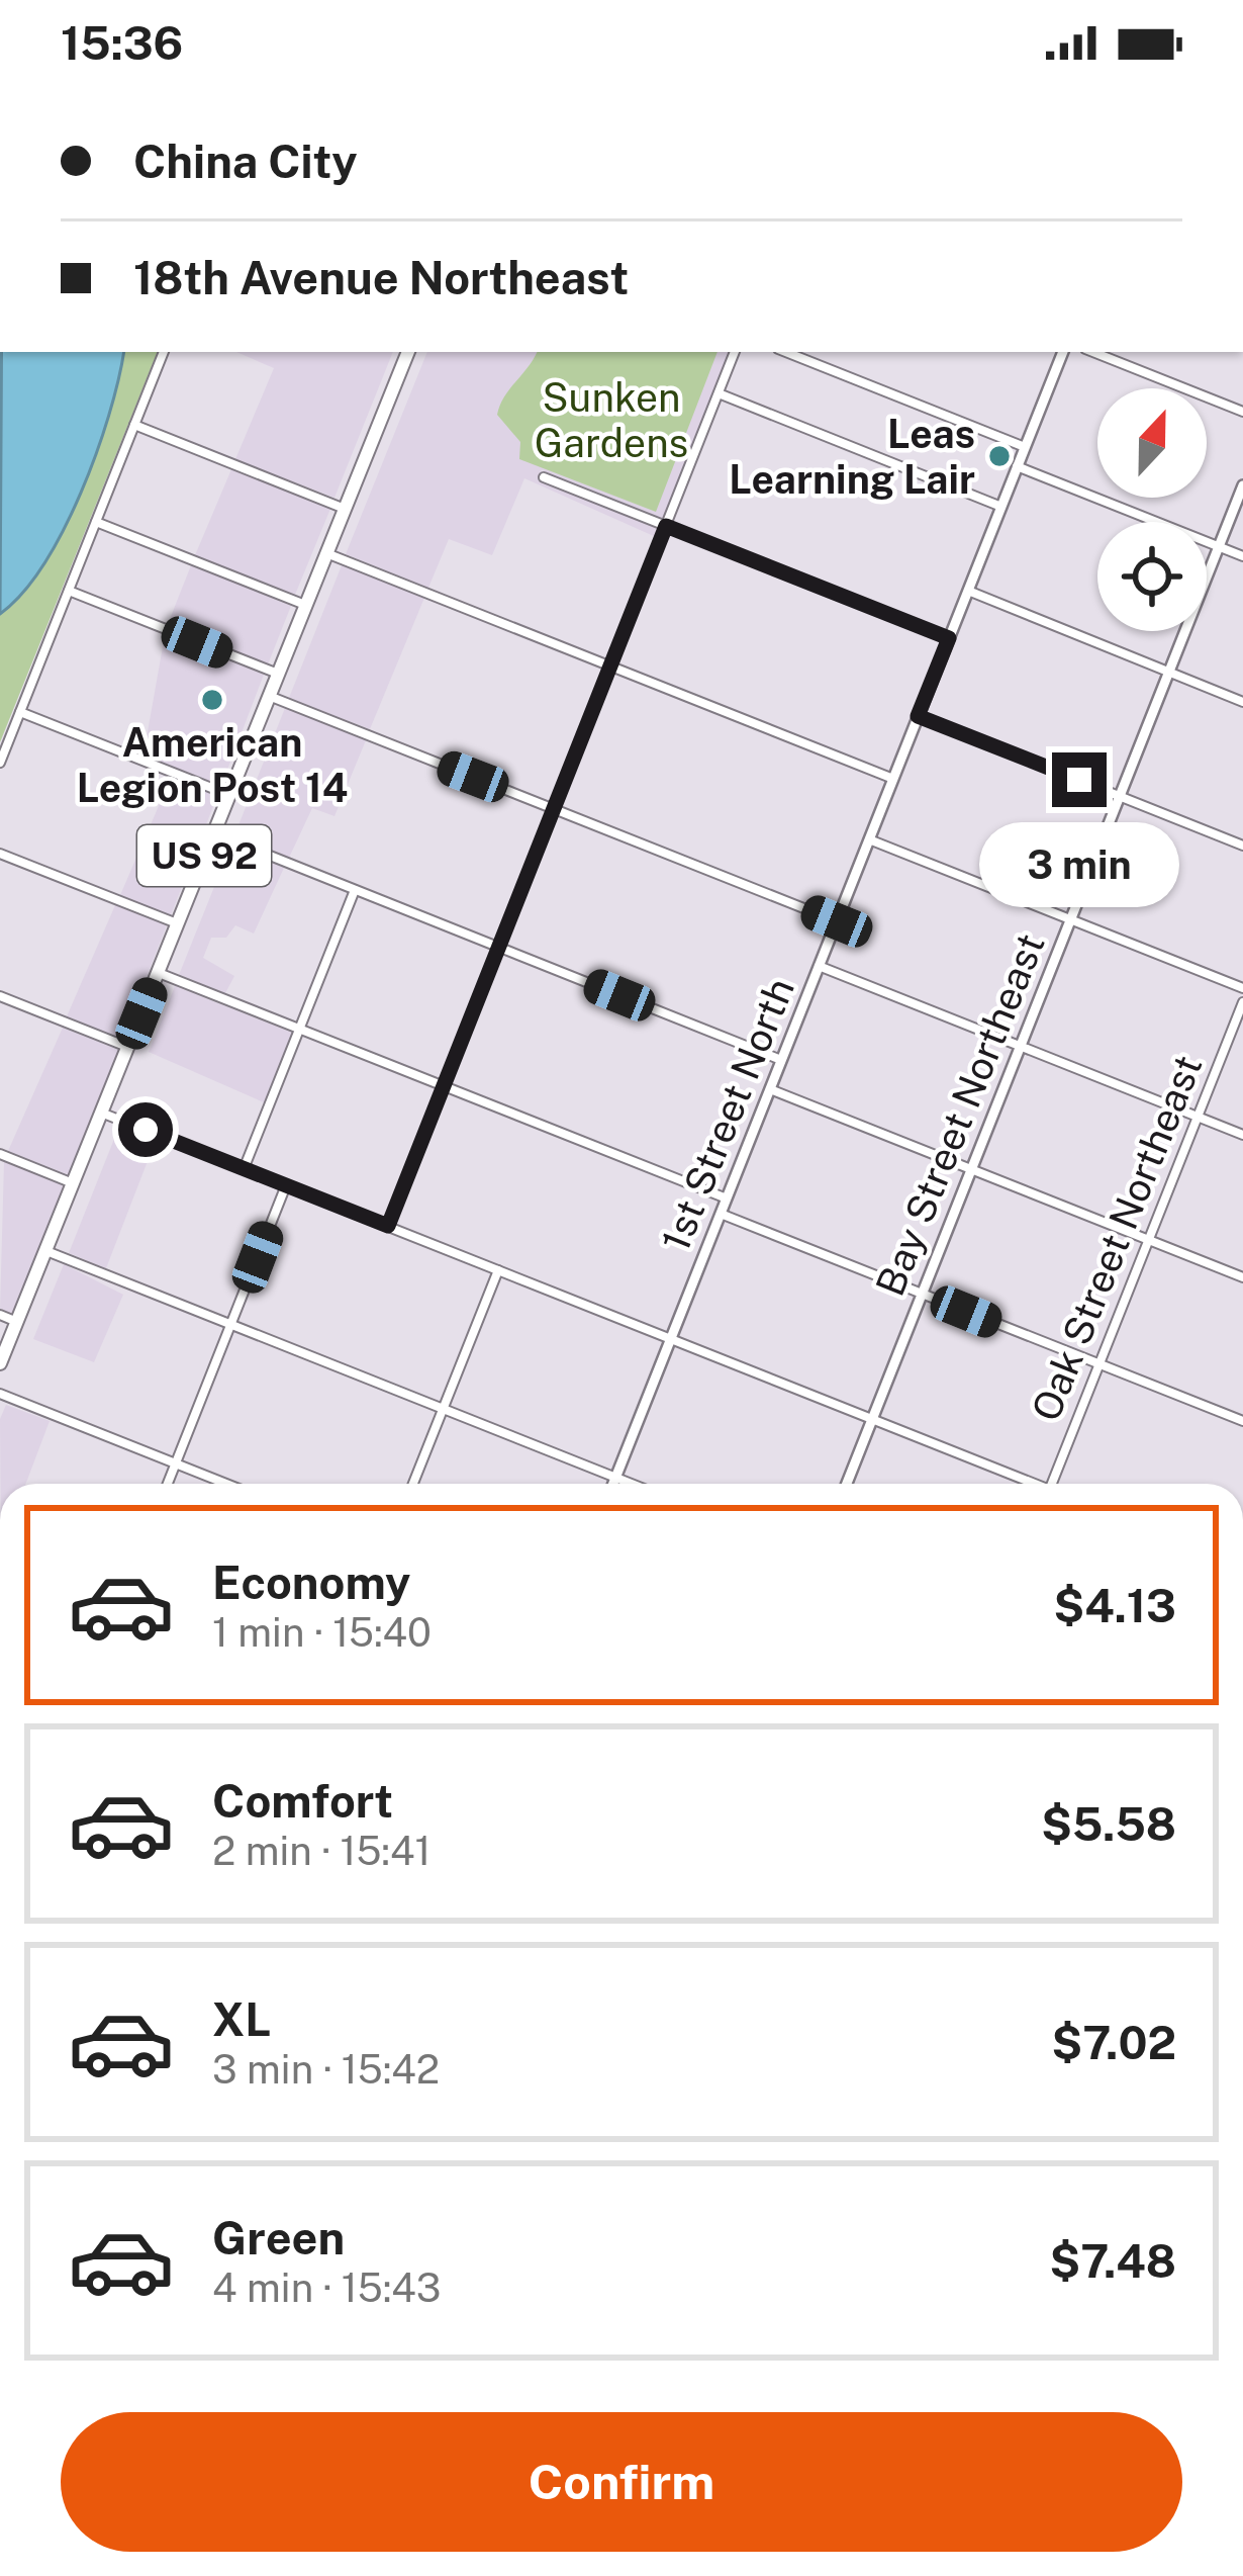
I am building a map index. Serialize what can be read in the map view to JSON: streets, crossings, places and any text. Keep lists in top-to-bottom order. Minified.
{"streets":{"main road":["US 92"],"street":["1st Street North","Bay Street Northeast","Oak Street Northeast"]},"parks":["Sunken Gardens"],"places":["Leas Learning Lair","American Legion Post 14"],"north":"top","page":{"status":"15:36","banner":["China City","18th Avenue Northeast"],"bubble":"3 min","list":[{"name":"Economy","note":"1 min · 15:40","value":"$4.13"},{"name":"Comfort","note":"2 min · 15:41","value":"$5.58"},{"name":"XL","note":"3 min · 15:42","value":"$7.02"},{"name":"Green","note":"4 min · 15:43","value":"$7.48"}],"buttons":"Confirm"}}
